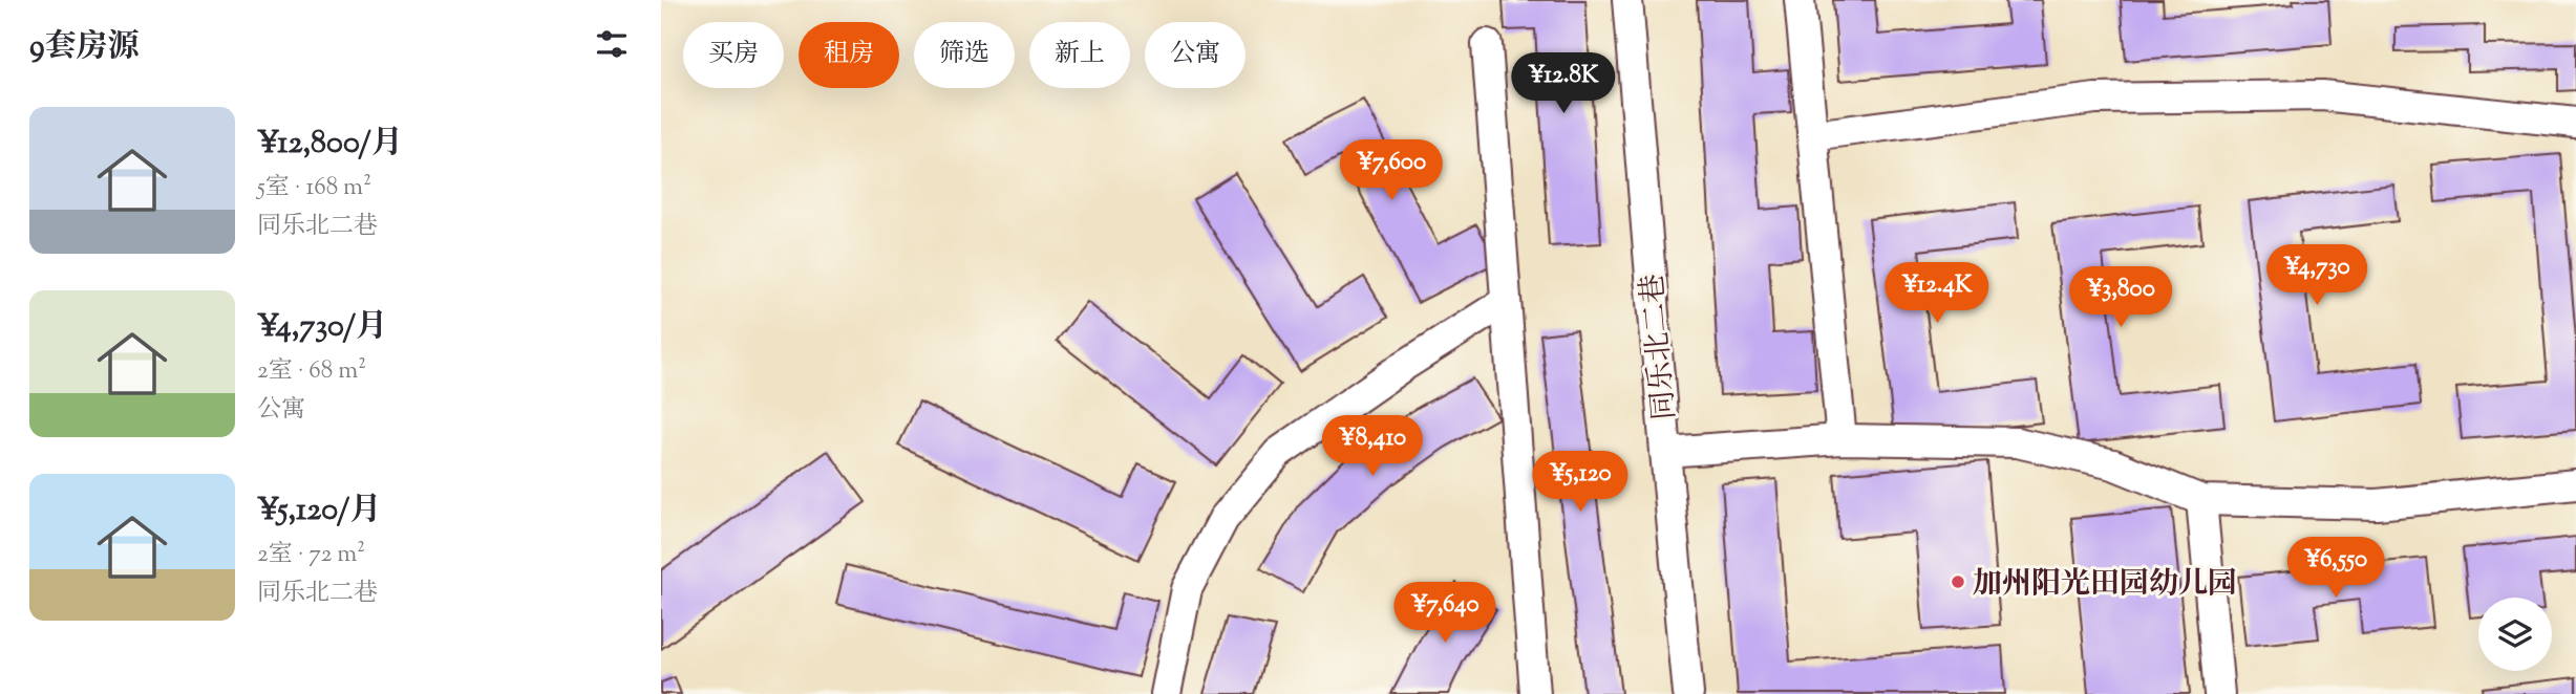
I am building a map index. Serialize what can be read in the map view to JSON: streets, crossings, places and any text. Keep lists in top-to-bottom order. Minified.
{"streets":{"street":["同乐北二巷"]},"places":["加州阳光田园幼儿园"],"page":{"heading":"9套房源","chip":["买房","租房","筛选","新上","公寓"],"price":["¥12.8K","¥7,600","¥4,730","¥12.4K","¥3,800","¥8,410","¥5,120","¥6,550","¥7,640"],"list":[{"name":"¥12,800/月","note":"5室 · 168 m² · 同乐北二巷"},{"name":"¥4,730/月","note":"2室 · 68 m² · 公寓"},{"name":"¥5,120/月","note":"2室 · 72 m² · 同乐北二巷"}]}}
